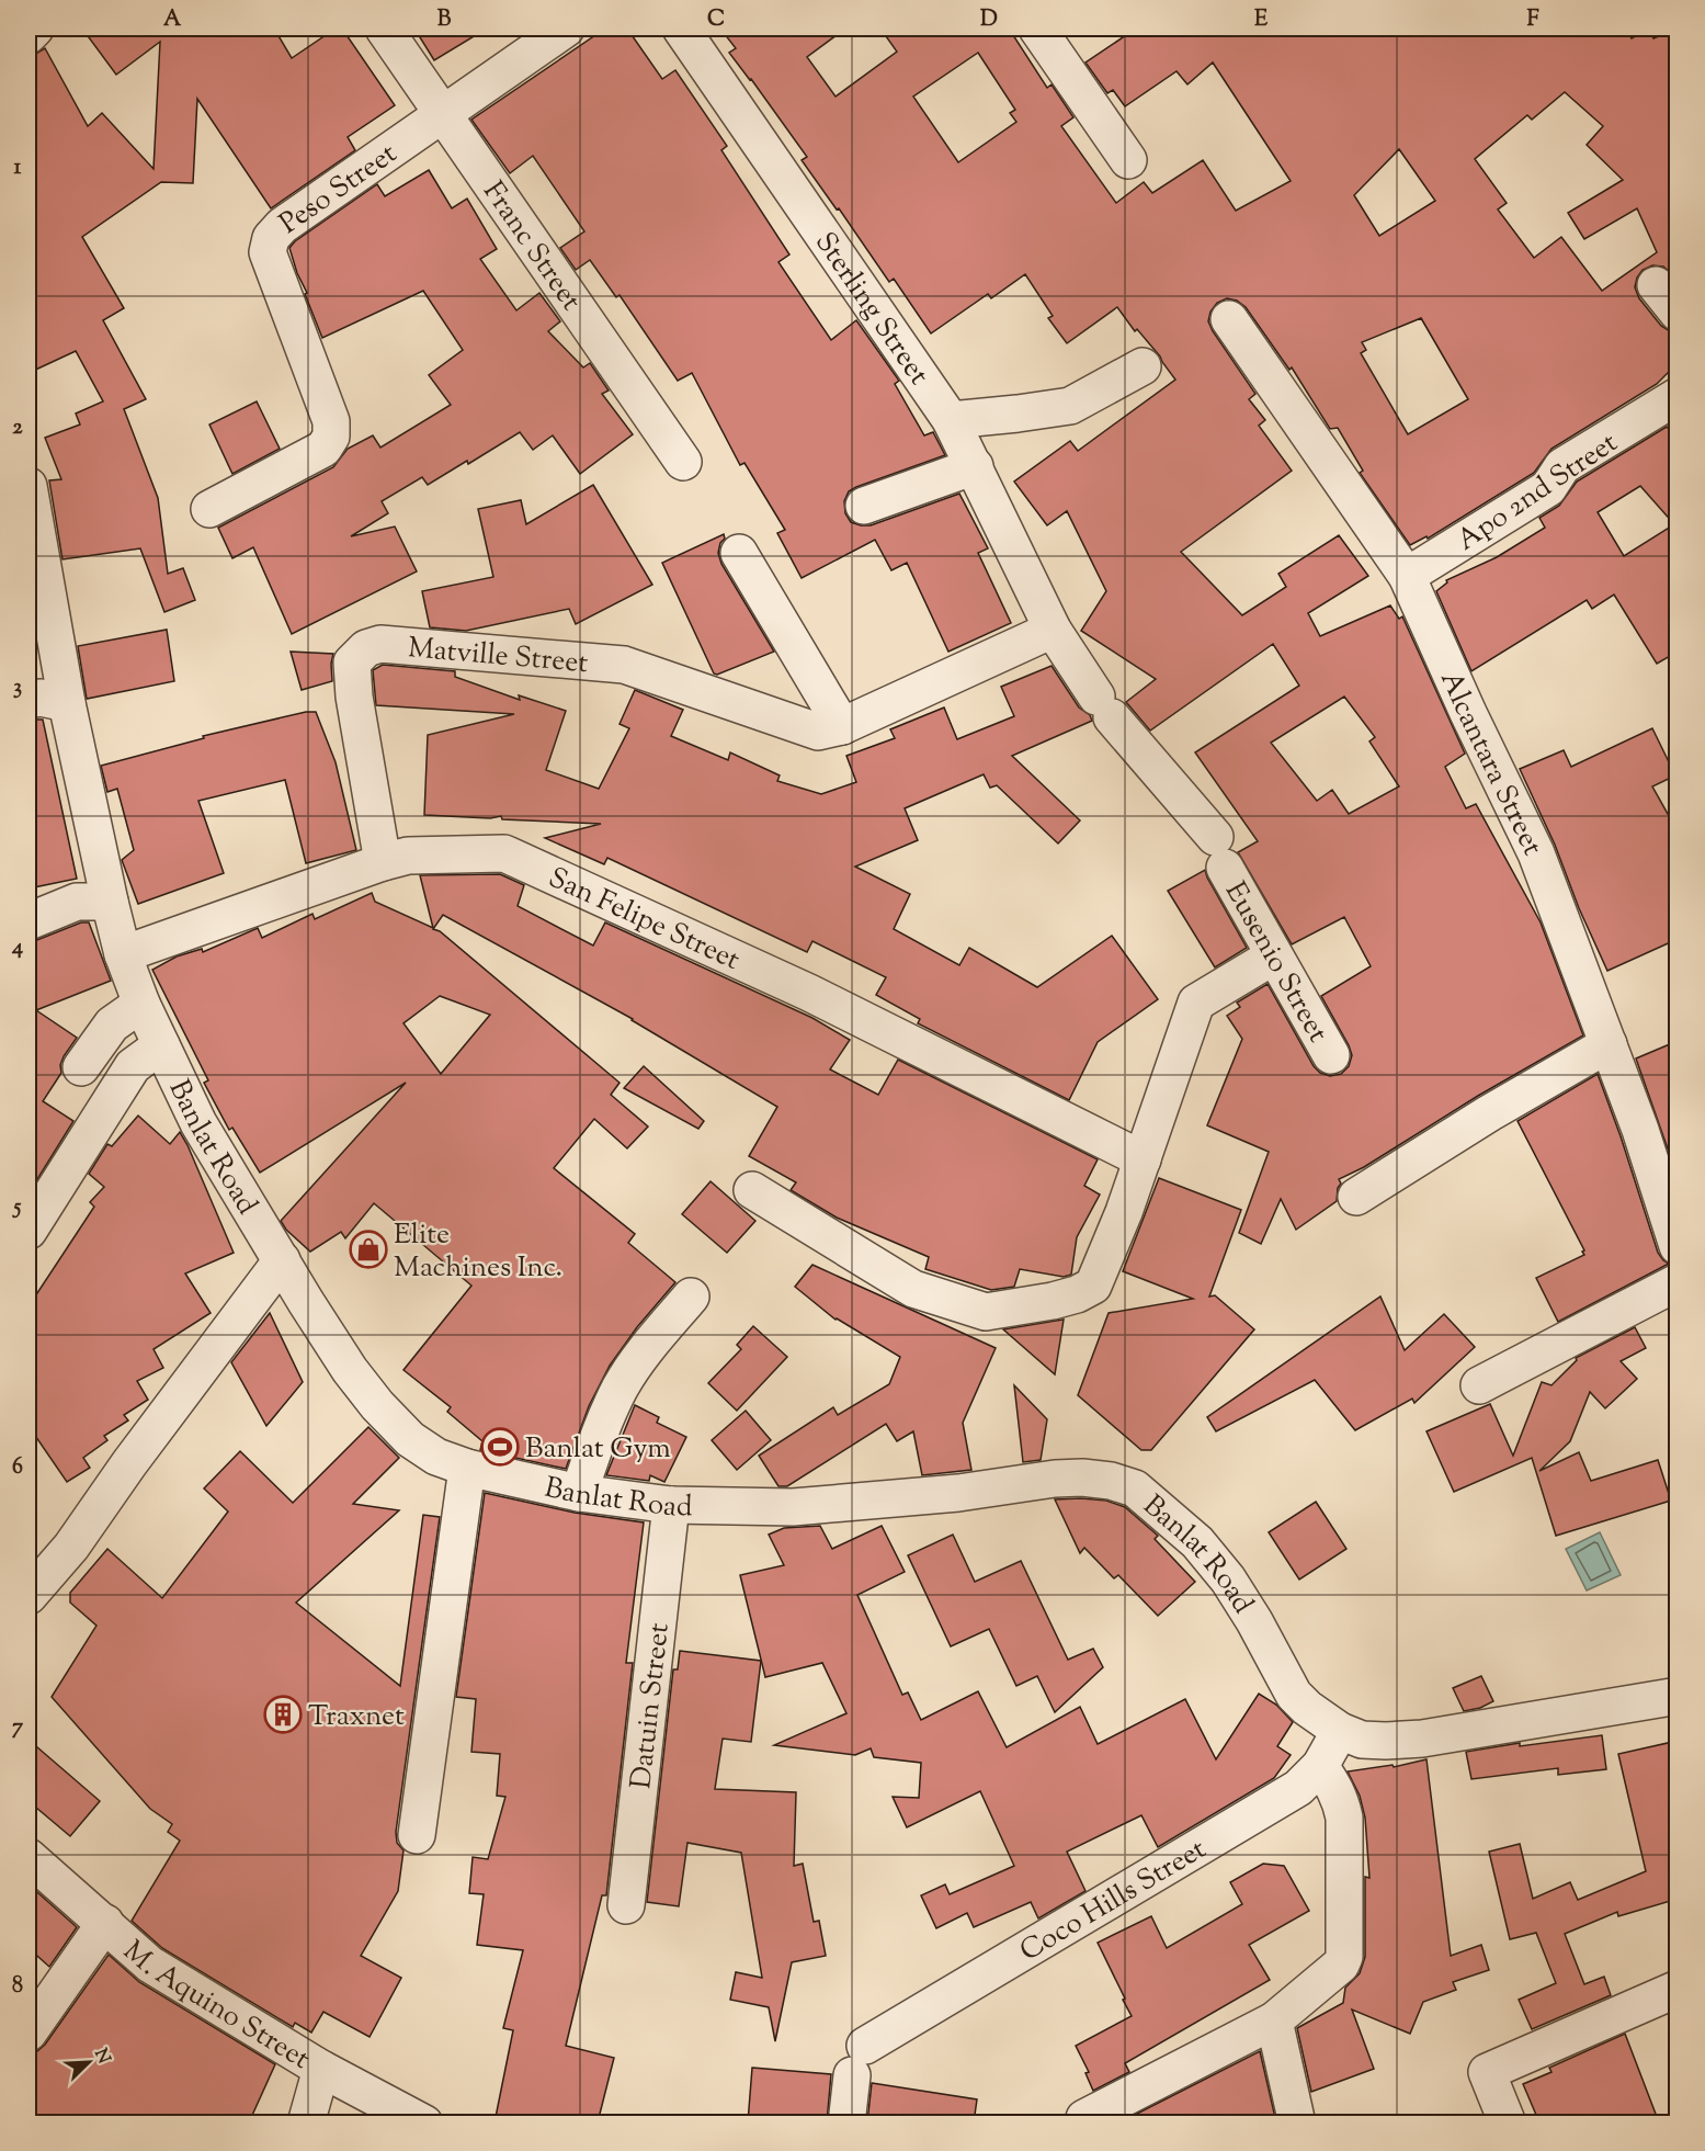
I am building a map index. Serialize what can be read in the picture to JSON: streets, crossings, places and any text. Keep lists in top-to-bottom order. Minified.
{"streets":{"street":["Peso Street","Franc Street","Sterling Street","Apo 2nd Street","Matville Street","Alcantara Street","San Felipe Street","Eusenio Street","Banlat Road","Datuin Street","Coco Hills Street","M. Aquino Street"]},"crossings":[["Peso Street","Franc Street"],["Apo 2nd Street","Alcantara Street"],["Matville Street","San Felipe Street"],["Matville Street","Eusenio Street"],["San Felipe Street","Banlat Road"],["Banlat Road","Datuin Street"],["Banlat Road","Coco Hills Street"]],"places":{"shop":["Elite Machines Inc."],"sports":["Banlat Gym"],"building":["Traxnet"]},"north":"top right","grid":{"columns":["A","B","C","D","E","F"],"rows":["1","2","3","4","5","6","7","8"]}}
